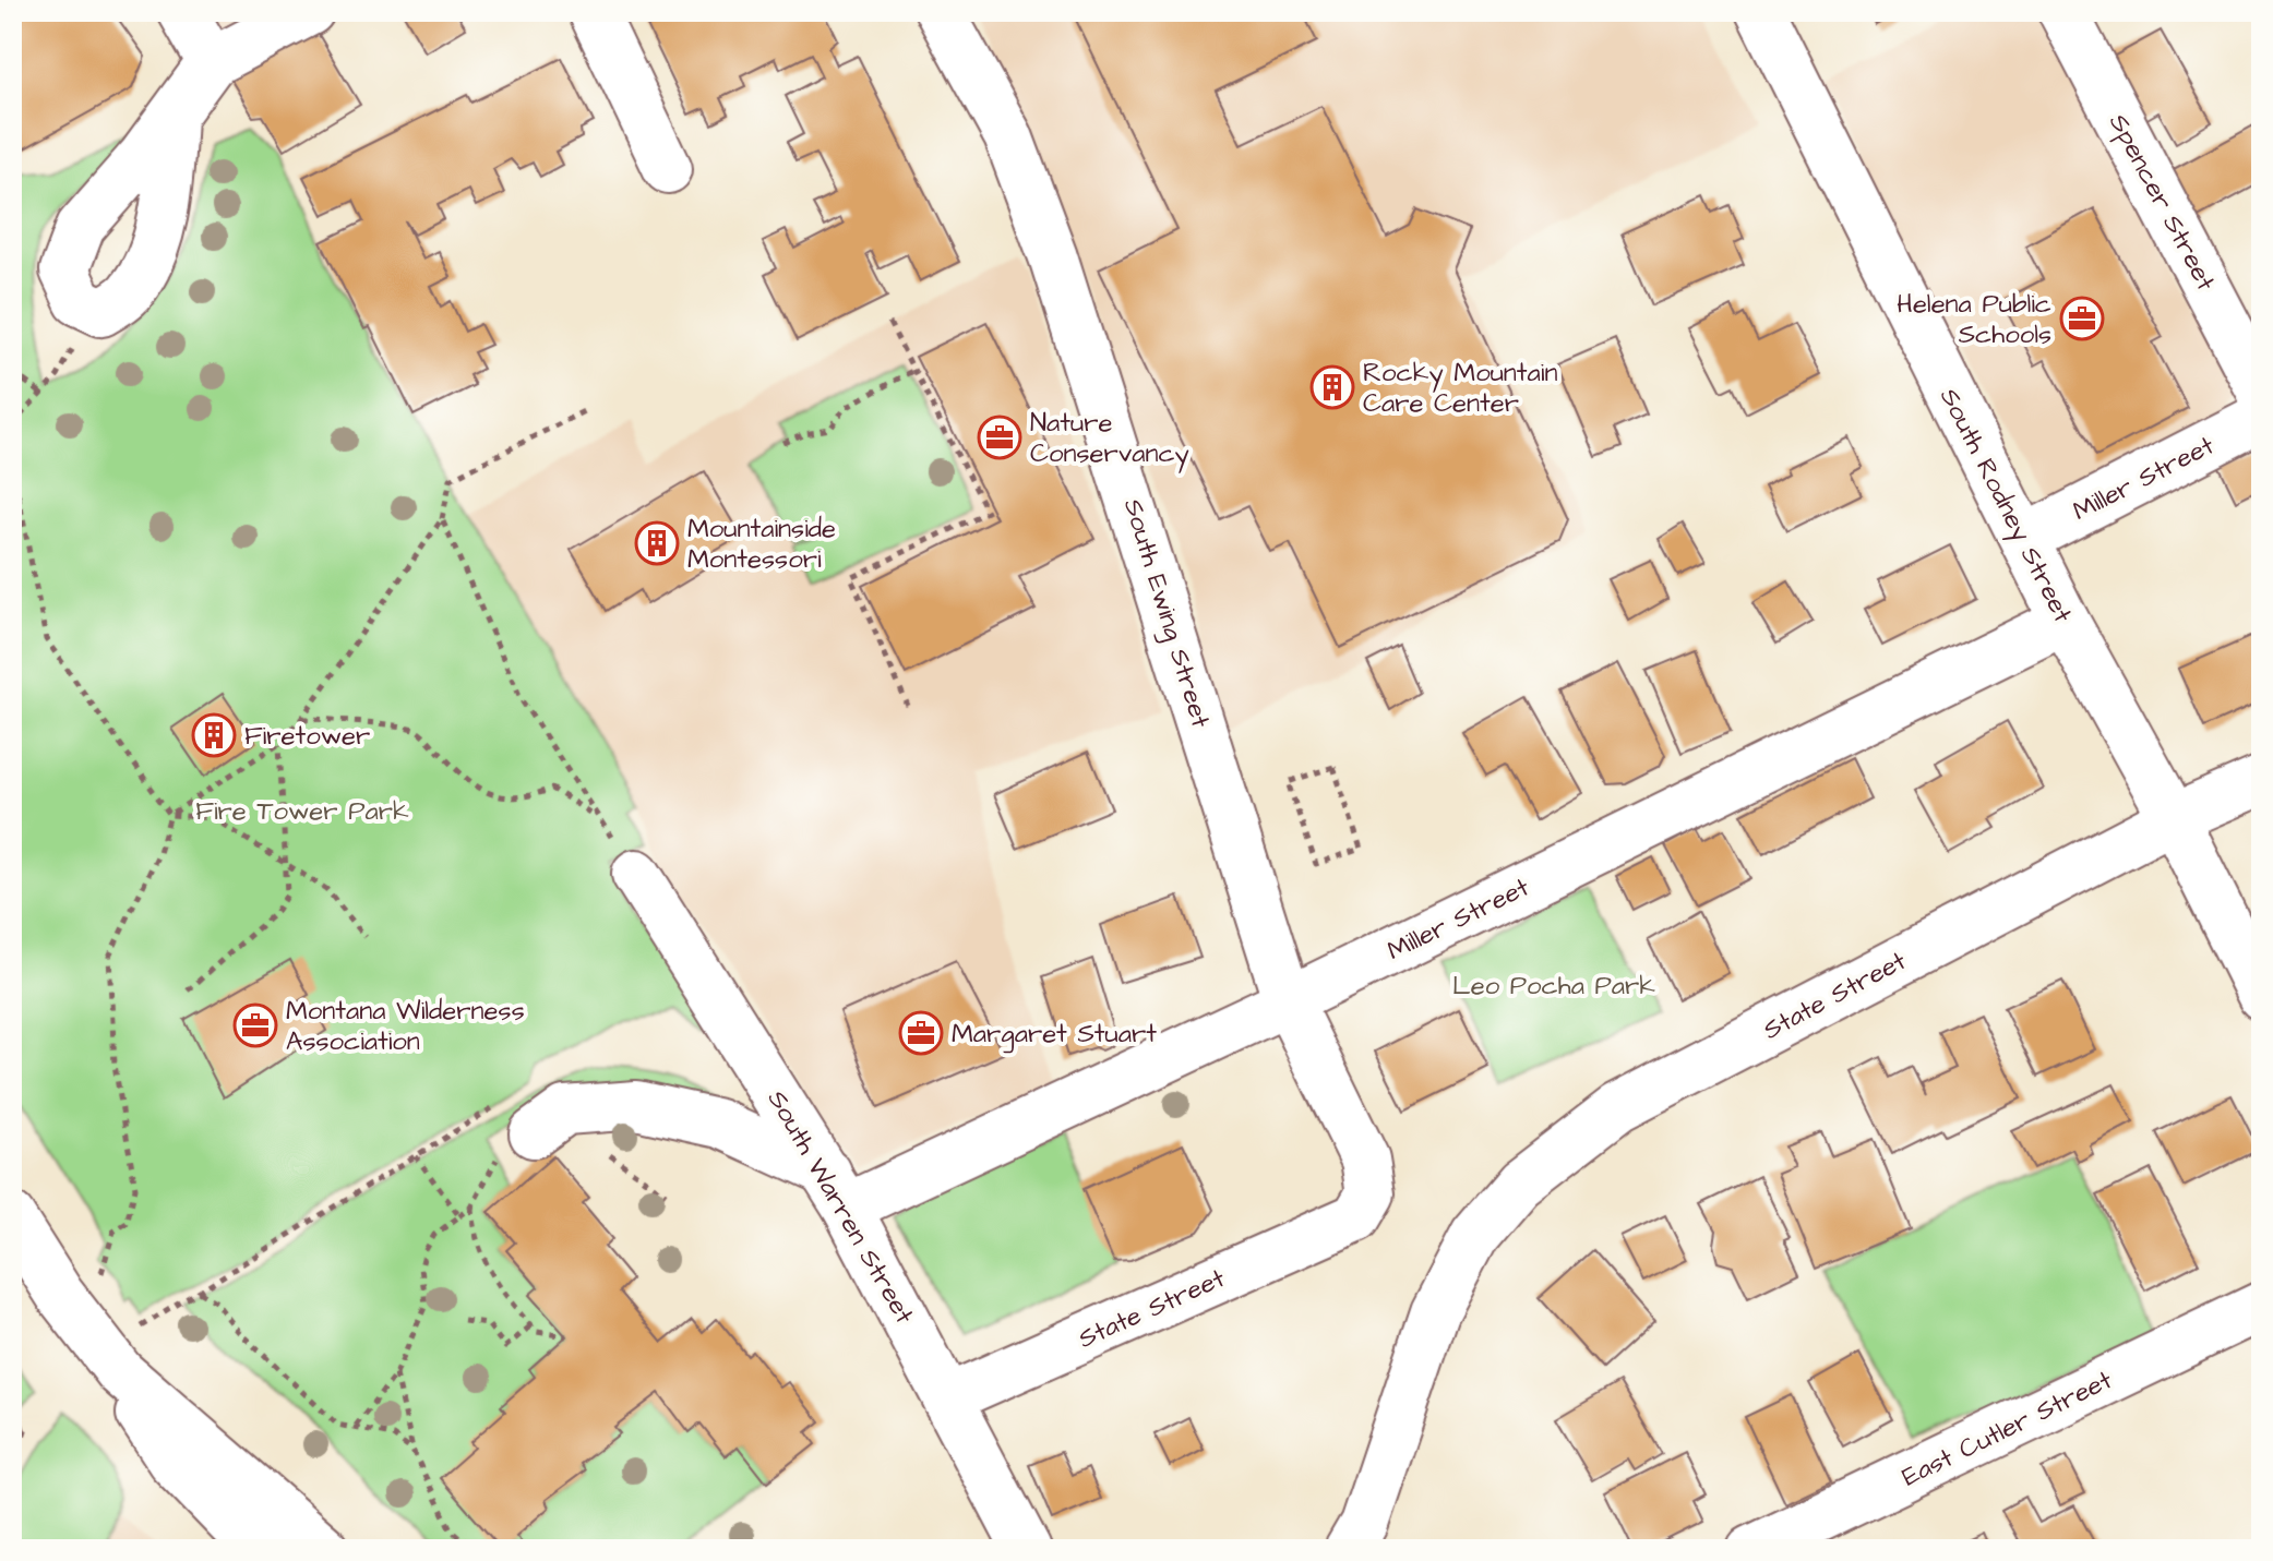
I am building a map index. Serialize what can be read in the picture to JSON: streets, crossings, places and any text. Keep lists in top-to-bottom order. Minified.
{"streets":{"street":["Spencer Street","Miller Street","South Rodney Street","South Ewing Street","State Street","South Warren Street","East Cutler Street"]},"crossings":[["Miller Street","South Rodney Street"],["Miller Street","South Ewing Street"],["Miller Street","South Warren Street"],["South Rodney Street","State Street"],["South Ewing Street","State Street"],["State Street","South Warren Street"]],"parks":["Fire Tower Park","Leo Pocha Park"],"places":{"office":["Helena Public Schools","Nature Conservancy","Montana Wilderness Association","Margaret Stuart"],"building":["Rocky Mountain Care Center","Mountainside Montessori","Firetower"]}}
